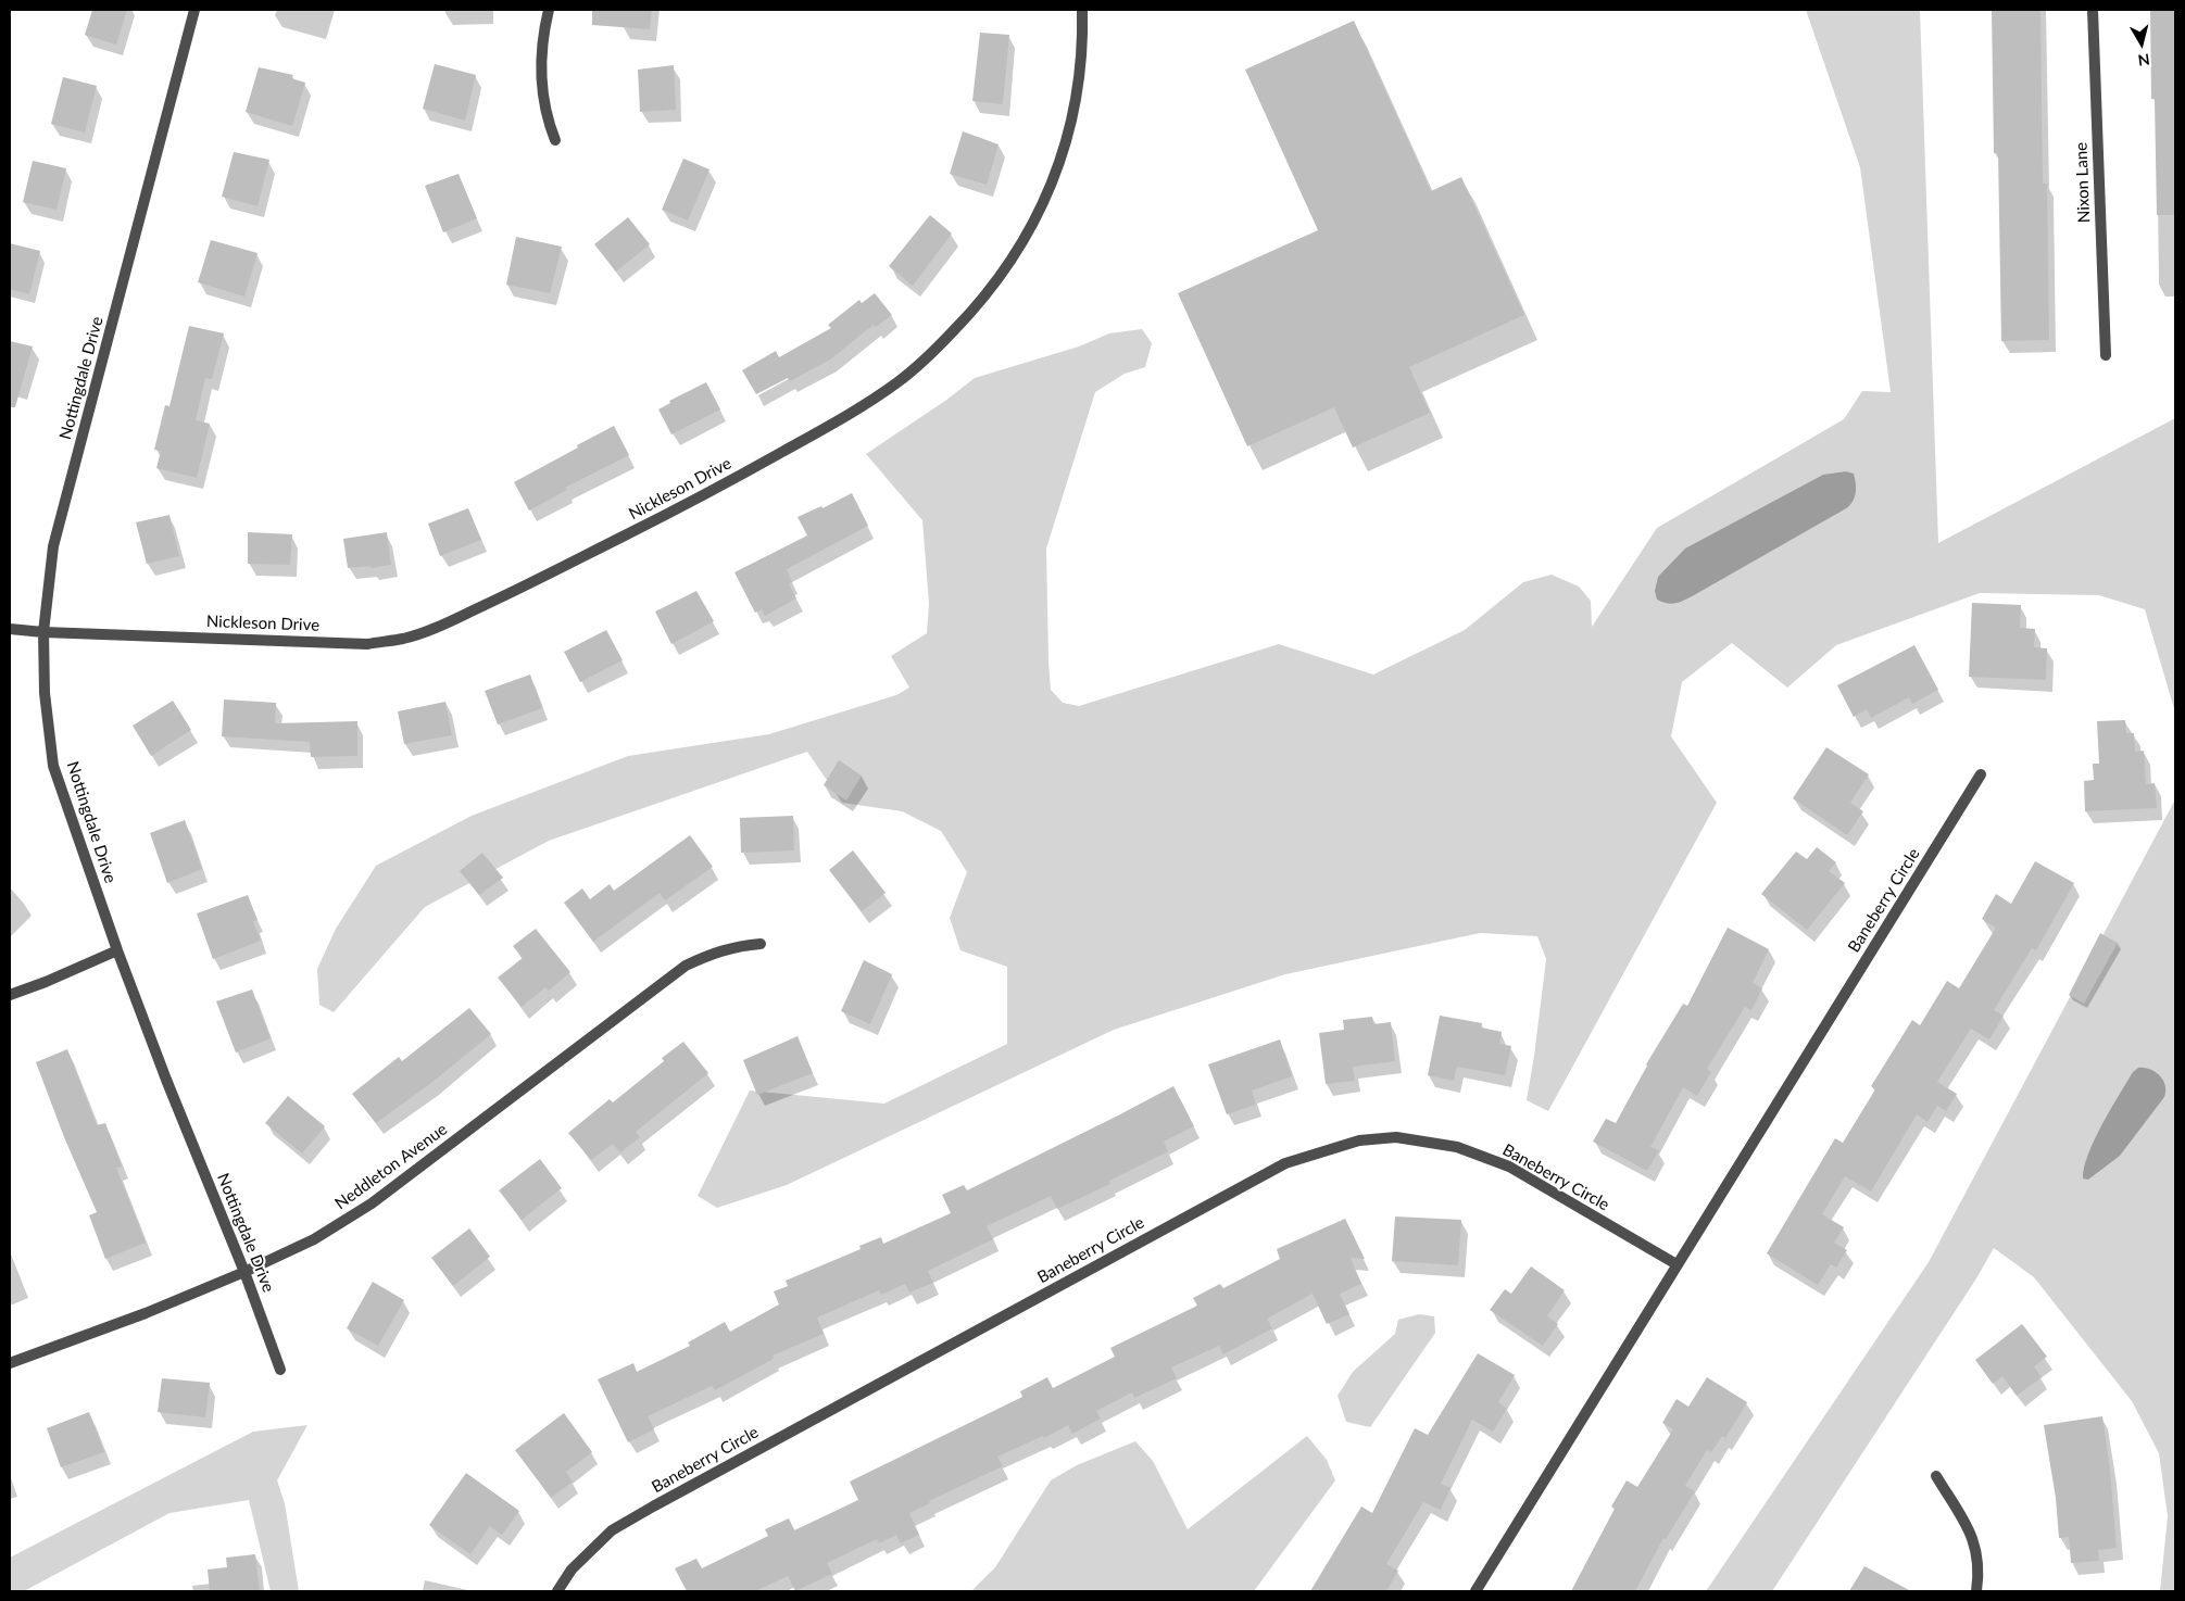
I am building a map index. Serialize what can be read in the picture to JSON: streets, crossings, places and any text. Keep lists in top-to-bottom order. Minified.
{"streets":{"street":["Nixon Lane","Nottingdale Drive","Nickleson Drive","Baneberry Circle","Neddleton Avenue"]},"crossings":[["Nottingdale Drive","Nickleson Drive"],["Nottingdale Drive","Neddleton Avenue"]],"north":"bottom"}
